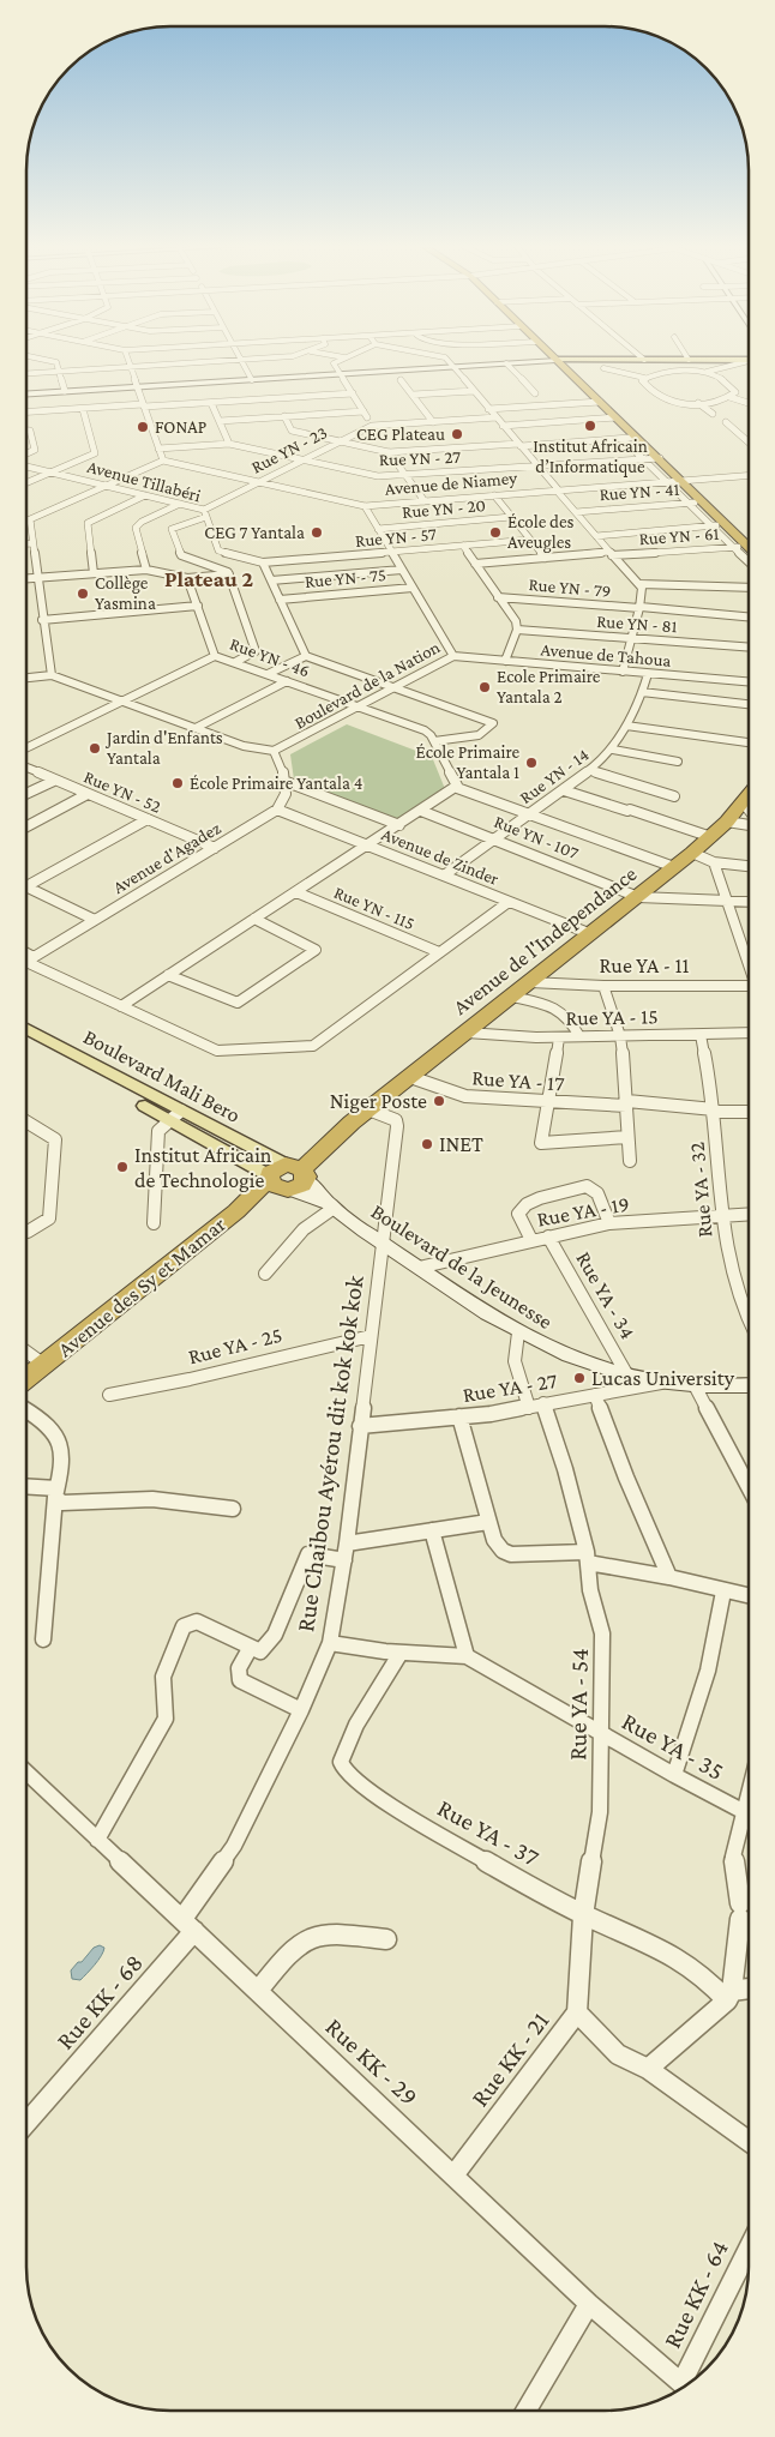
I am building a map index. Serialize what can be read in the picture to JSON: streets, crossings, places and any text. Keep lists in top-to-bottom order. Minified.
{"streets":{"highway":["Avenue de l'Independance","Avenue des Sy et Mamar"],"main road":["Boulevard Mali Bero"],"street":["Rue YN - 23","Rue YN - 27","Avenue Tillabéri","Avenue de Niamey","Rue YN - 41","Rue YN - 20","Rue YN - 61","Rue YN - 57","Rue YN - 75","Rue YN - 79","Rue YN - 81","Avenue de Tahoua","Rue YN - 46","Boulevard de la Nation","Rue YN - 14","Rue YN - 52","Rue YN - 107","Avenue de Zinder","Avenue d'Agadez","Rue YN - 115","Rue YA - 11","Rue YA - 15","Rue YA - 17","Rue YA - 32","Rue YA - 19","Boulevard de la Jeunesse","Rue YA - 34","Rue YA - 25","Rue YA - 27","Rue Chaibou Ayérou dit kok kok kok","Rue YA - 54","Rue YA - 35","Rue YA - 37","Rue KK - 68","Rue KK - 21","Rue KK - 29","Rue KK - 64"]},"crossings":[["Rue YN - 23","Rue YN - 27"],["Rue YN - 23","Avenue Tillabéri"],["Avenue Tillabéri","Rue YN - 57"],["Avenue de Niamey","Rue YN - 20"],["Avenue de Niamey","Boulevard de la Nation"],["Rue YN - 20","Rue YN - 61"],["Rue YN - 20","Rue YN - 57"],["Rue YN - 20","Boulevard de la Nation"],["Rue YN - 57","Boulevard de la Nation"],["Rue YN - 75","Boulevard de la Nation"],["Avenue de Tahoua","Boulevard de la Nation"],["Avenue de Tahoua","Rue YN - 14"],["Rue YN - 46","Boulevard de la Nation"],["Rue YN - 14","Rue YN - 107"],["Rue YN - 14","Avenue de Zinder"],["Rue YN - 52","Avenue d'Agadez"],["Rue YN - 107","Avenue de l'Independance"],["Avenue de Zinder","Avenue d'Agadez"],["Avenue de Zinder","Avenue de l'Independance"],["Avenue de l'Independance","Rue YA - 11"],["Avenue de l'Independance","Rue YA - 15"],["Avenue de l'Independance","Boulevard Mali Bero"],["Avenue de l'Independance","Rue YA - 17"],["Avenue de l'Independance","Boulevard de la Jeunesse"],["Avenue de l'Independance","Avenue des Sy et Mamar"],["Avenue de l'Independance","Rue Chaibou Ayérou dit kok kok kok"],["Rue YA - 15","Rue YA - 32"],["Boulevard Mali Bero","Boulevard de la Jeunesse"],["Boulevard Mali Bero","Avenue des Sy et Mamar"],["Rue YA - 17","Rue YA - 32"],["Rue YA - 32","Rue YA - 19"],["Rue YA - 19","Boulevard de la Jeunesse"],["Rue YA - 19","Rue YA - 34"],["Boulevard de la Jeunesse","Avenue des Sy et Mamar"],["Boulevard de la Jeunesse","Rue YA - 34"],["Boulevard de la Jeunesse","Rue YA - 27"],["Boulevard de la Jeunesse","Rue Chaibou Ayérou dit kok kok kok"],["Boulevard de la Jeunesse","Rue YA - 54"],["Rue YA - 25","Rue Chaibou Ayérou dit kok kok kok"],["Rue YA - 27","Rue Chaibou Ayérou dit kok kok kok"],["Rue YA - 27","Rue YA - 54"],["Rue Chaibou Ayérou dit kok kok kok","Rue YA - 35"],["Rue Chaibou Ayérou dit kok kok kok","Rue KK - 68"],["Rue Chaibou Ayérou dit kok kok kok","Rue KK - 29"],["Rue YA - 54","Rue YA - 35"],["Rue YA - 54","Rue YA - 37"],["Rue YA - 54","Rue KK - 21"],["Rue YA - 35","Rue YA - 37"],["Rue KK - 68","Rue KK - 29"],["Rue KK - 21","Rue KK - 29"]],"districts":["Plateau 2"],"places":["Institut Africain d’Informatique","FONAP","CEG Plateau","CEG 7 Yantala","École des Aveugles","Collège Yasmina","Ecole Primaire Yantala 2","Jardin d'Enfants Yantala","École Primaire Yantala 1","École Primaire Yantala 4","Niger Poste","INET","Institut Africain de Technologie","Lucas University"]}
